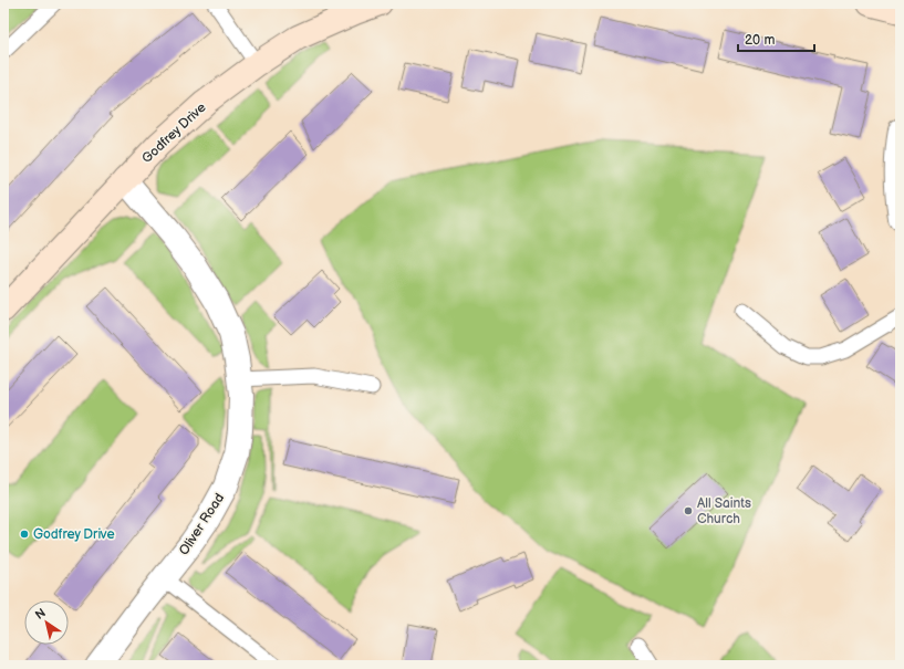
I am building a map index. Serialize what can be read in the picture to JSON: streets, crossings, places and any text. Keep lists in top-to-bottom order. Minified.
{"streets":{"street":["Godfrey Drive","Oliver Road"]},"crossings":[["Godfrey Drive","Oliver Road"]],"places":["All Saints Church","Godfrey Drive"],"scale_bar":"20 m","north":"top left"}
